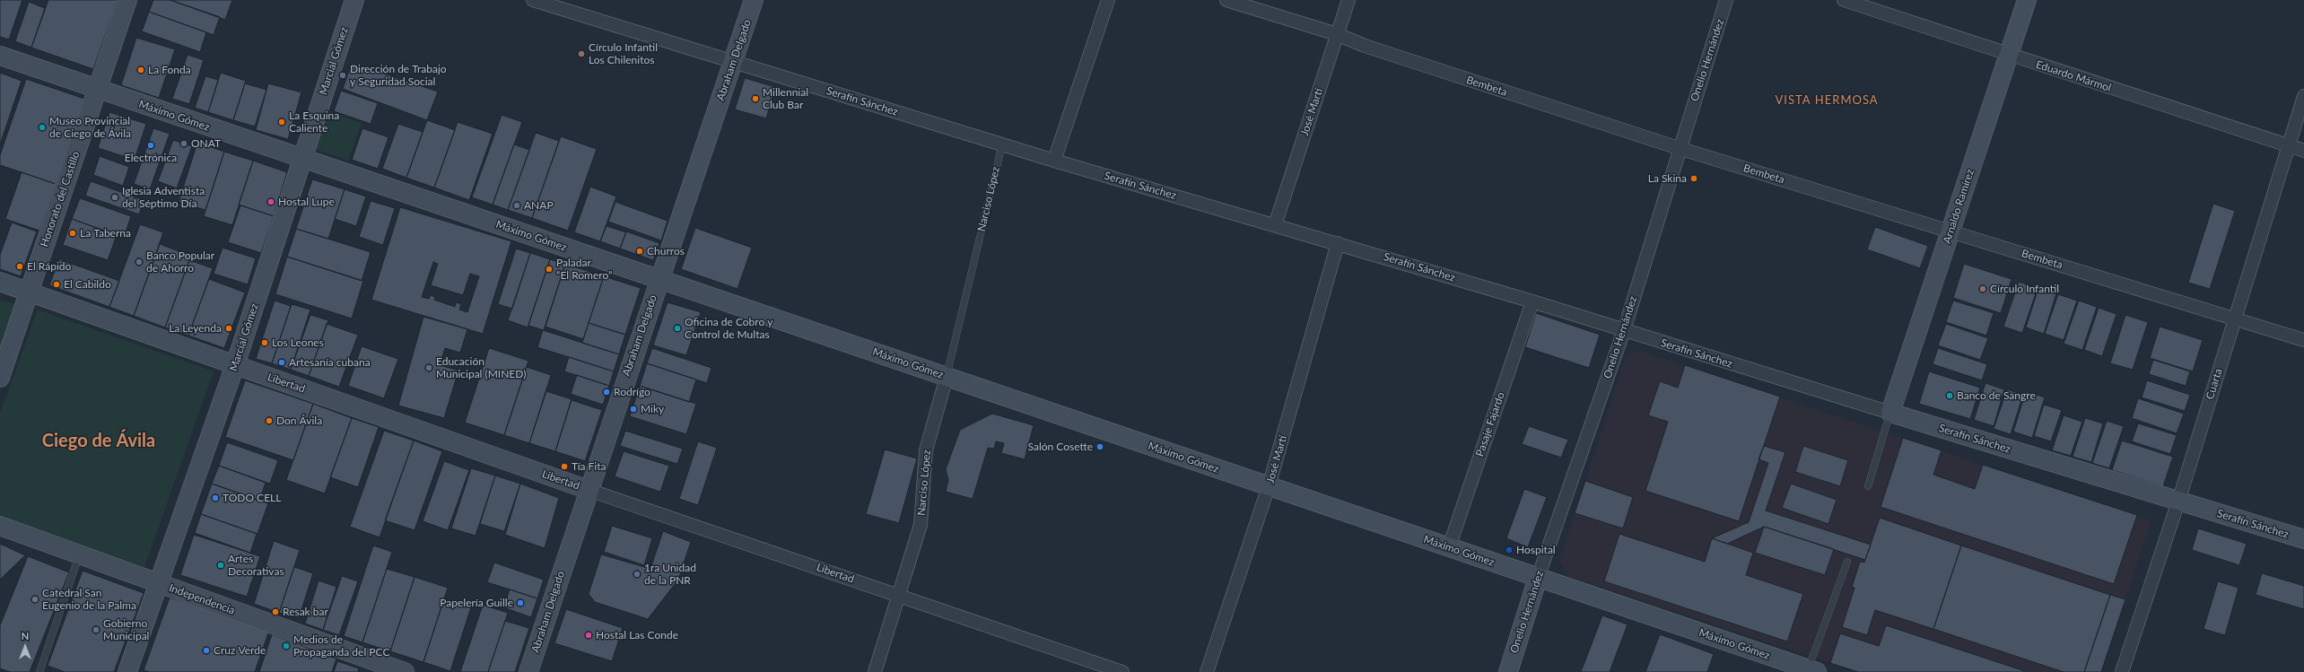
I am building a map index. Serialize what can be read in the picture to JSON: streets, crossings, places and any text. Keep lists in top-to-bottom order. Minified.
{"streets":{"main road":["Abraham Delgado","Onelio Hernández","Marcial Gómez","Serafín Sánchez","Máximo Gómez","Honorato del Castillo","Arnaldo Ramírez","Libertad","Independencia"],"street":["Eduardo Mármol","Bembeta","José Martí","Narciso López","Cuarta","Pasaje Fajardo"]},"crossings":[["Abraham Delgado","Serafín Sánchez"],["Abraham Delgado","Máximo Gómez"],["Abraham Delgado","Libertad"],["Onelio Hernández","Bembeta"],["Onelio Hernández","Serafín Sánchez"],["Onelio Hernández","Máximo Gómez"],["Marcial Gómez","Máximo Gómez"],["Marcial Gómez","Libertad"],["Marcial Gómez","Independencia"],["Eduardo Mármol","Arnaldo Ramírez"],["Eduardo Mármol","Cuarta"],["Bembeta","José Martí"],["Bembeta","Arnaldo Ramírez"],["Bembeta","Cuarta"],["Serafín Sánchez","José Martí"],["Serafín Sánchez","Narciso López"],["Serafín Sánchez","Arnaldo Ramírez"],["Serafín Sánchez","Cuarta"],["Serafín Sánchez","Pasaje Fajardo"],["José Martí","Máximo Gómez"],["Máximo Gómez","Honorato del Castillo"],["Máximo Gómez","Narciso López"],["Máximo Gómez","Pasaje Fajardo"],["Honorato del Castillo","Libertad"],["Narciso López","Libertad"]],"districts":["VISTA HERMOSA","Ciego de Ávila"],"places":["Círculo Infantil Los Chilenitos","La Fonda","Dirección de Trabajo y Seguridad Social","Millennial Club Bar","La Esquina Caliente","Museo Provincial de Ciego de Ávila","ONAT","Electrónica","La Skina","Iglesia Adventista del Séptimo Día","Hostal Lupe","ANAP","La Taberna","Churros","Banco Popular de Ahorro","El Rápido","Paladar “El Romero”","El Cabildo","Círculo Infantil","La Leyenda","Oficina de Cobro y Control de Multas","Los Leones","Artesanía cubana","Educación Municipal (MINED)","Rodrígo","Banco de Sangre","Miky","Don Ávila","Salón Cosette","Tía Fita","TODO CELL","Hospital","Artes Decorativas","1ra Unidad de la PNR","Catedral San Eugenio de la Palma","Papelería Guille","Resak bar","Gobierno Municipal","Hostal Las Conde","Medios de Propaganda del PCC","Cruz Verde"],"north":"top"}
